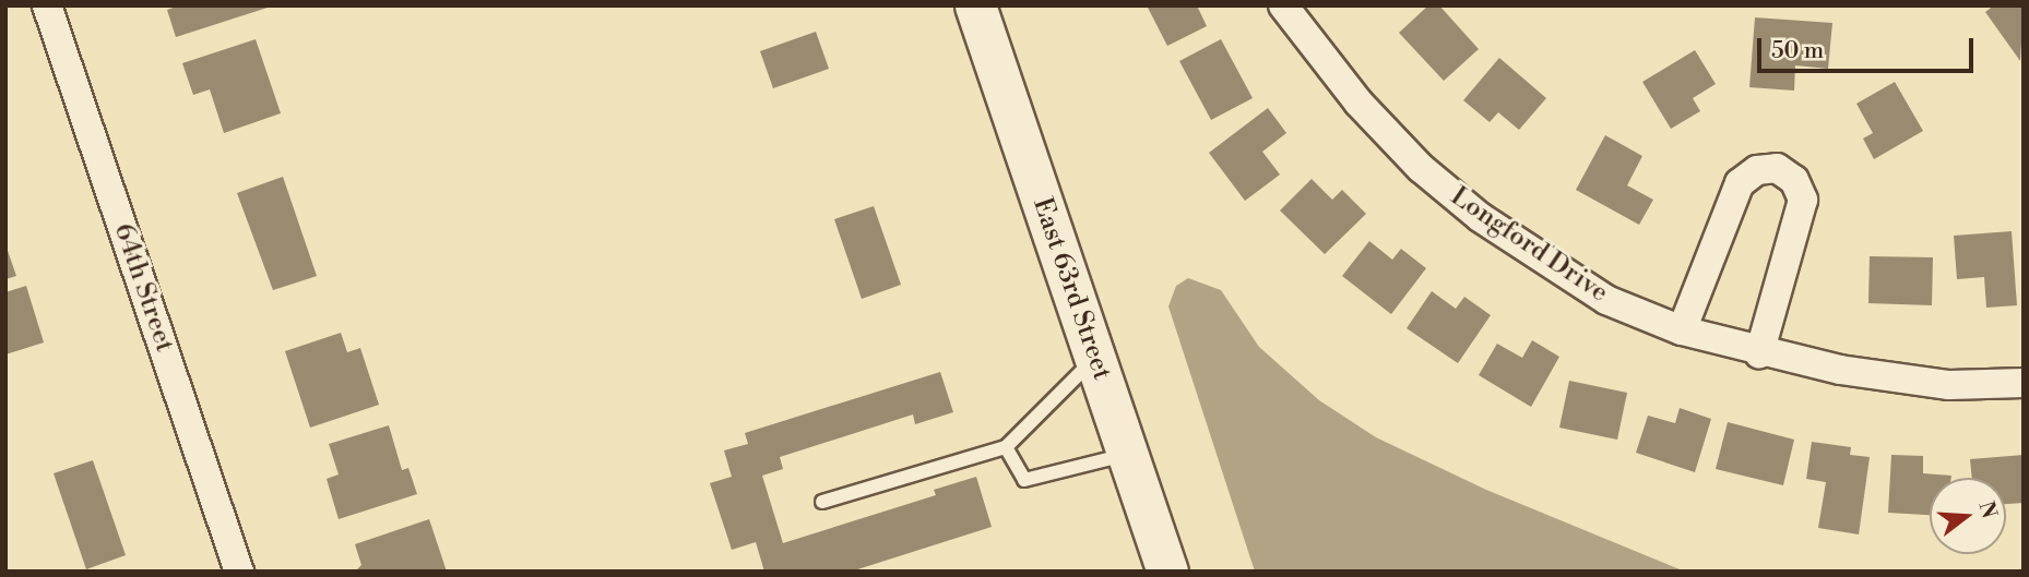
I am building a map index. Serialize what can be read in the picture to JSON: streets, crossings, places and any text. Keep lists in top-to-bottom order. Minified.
{"streets":{"main road":["East 63rd Street"],"street":["Longford Drive","64th Street"]},"scale_bar":"50 m","north":"right"}
